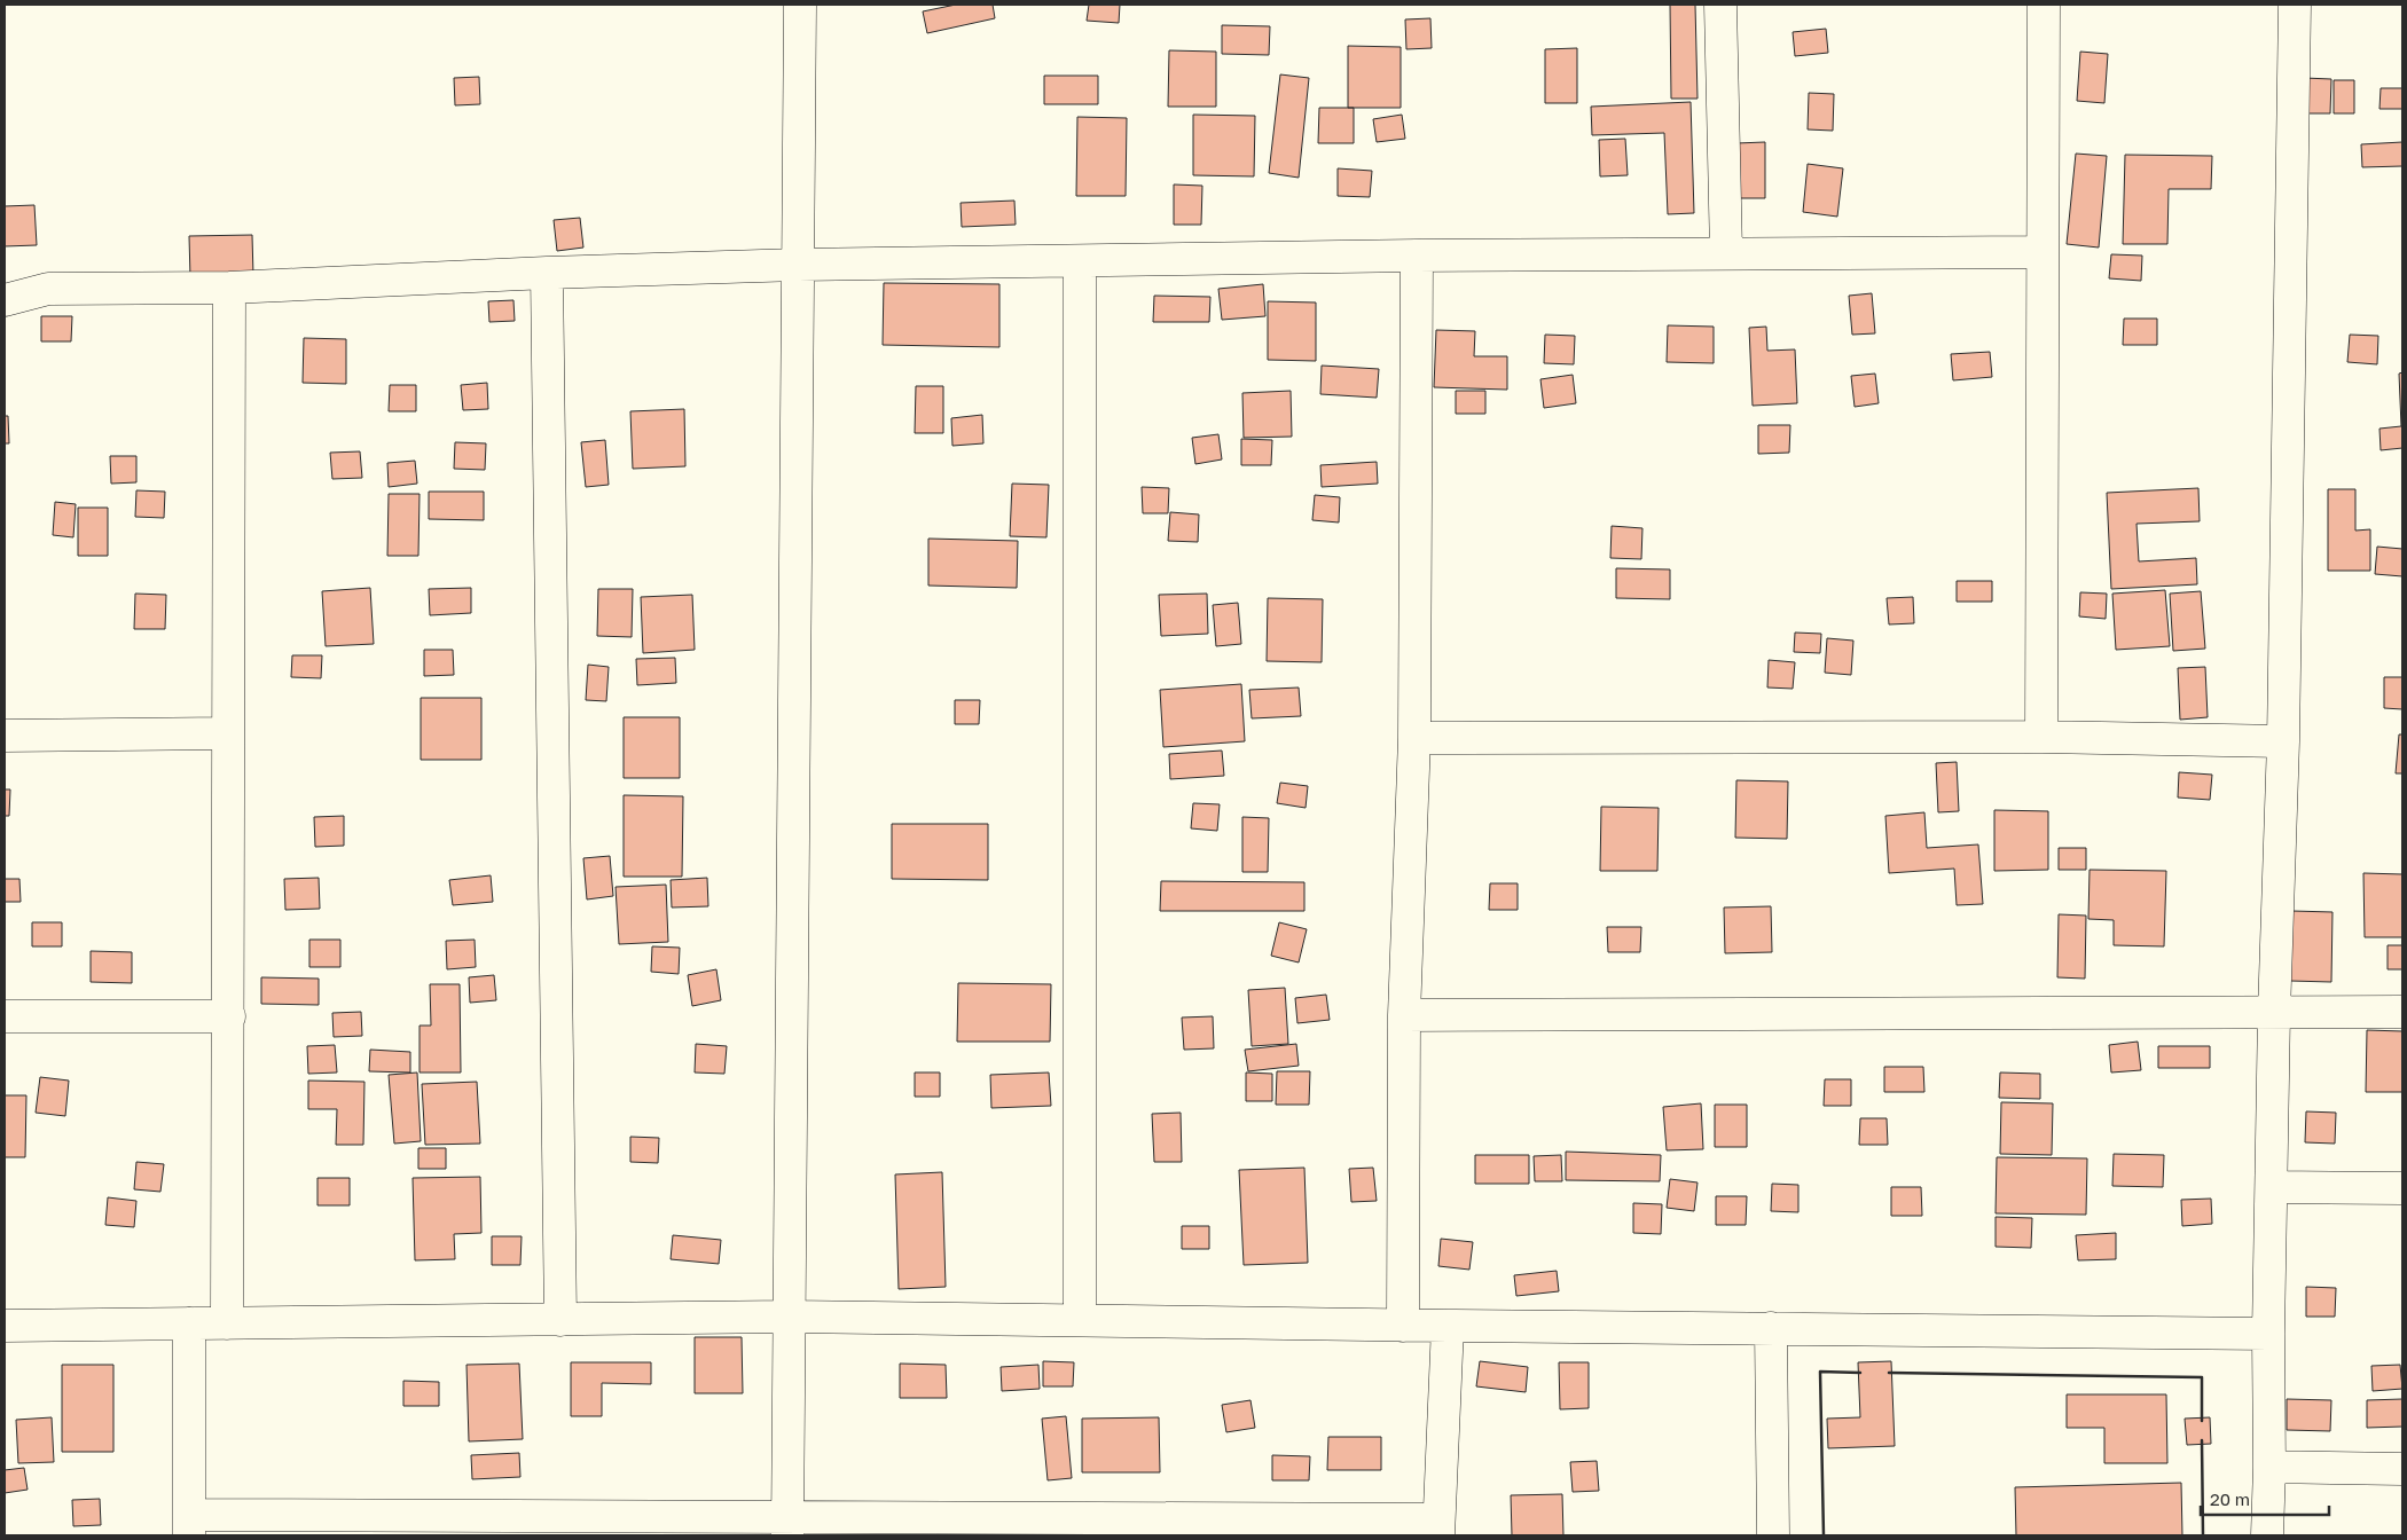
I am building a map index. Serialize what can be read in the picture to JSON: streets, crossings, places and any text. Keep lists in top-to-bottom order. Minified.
{"scale_bar":"20 m"}
